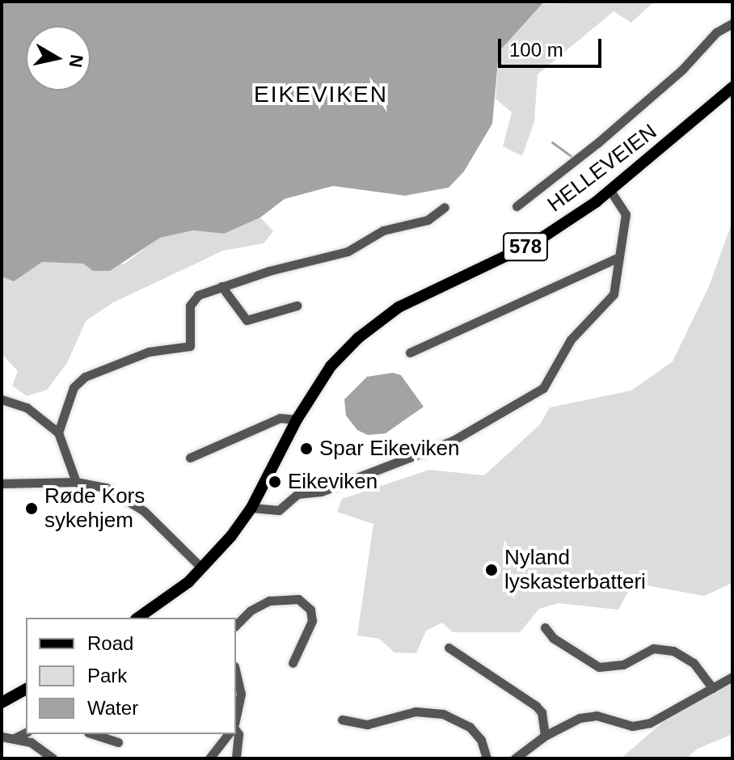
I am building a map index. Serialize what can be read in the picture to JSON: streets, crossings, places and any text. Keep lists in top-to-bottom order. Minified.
{"streets":{"main road":["HELLEVEIEN","578"]},"districts":["EIKEVIKEN"],"places":["Spar Eikeviken","Eikeviken","Røde Kors sykehjem","Nyland lyskasterbatteri"],"legend":["Road","Park","Water"],"scale_bar":"100 m","north":"right"}
